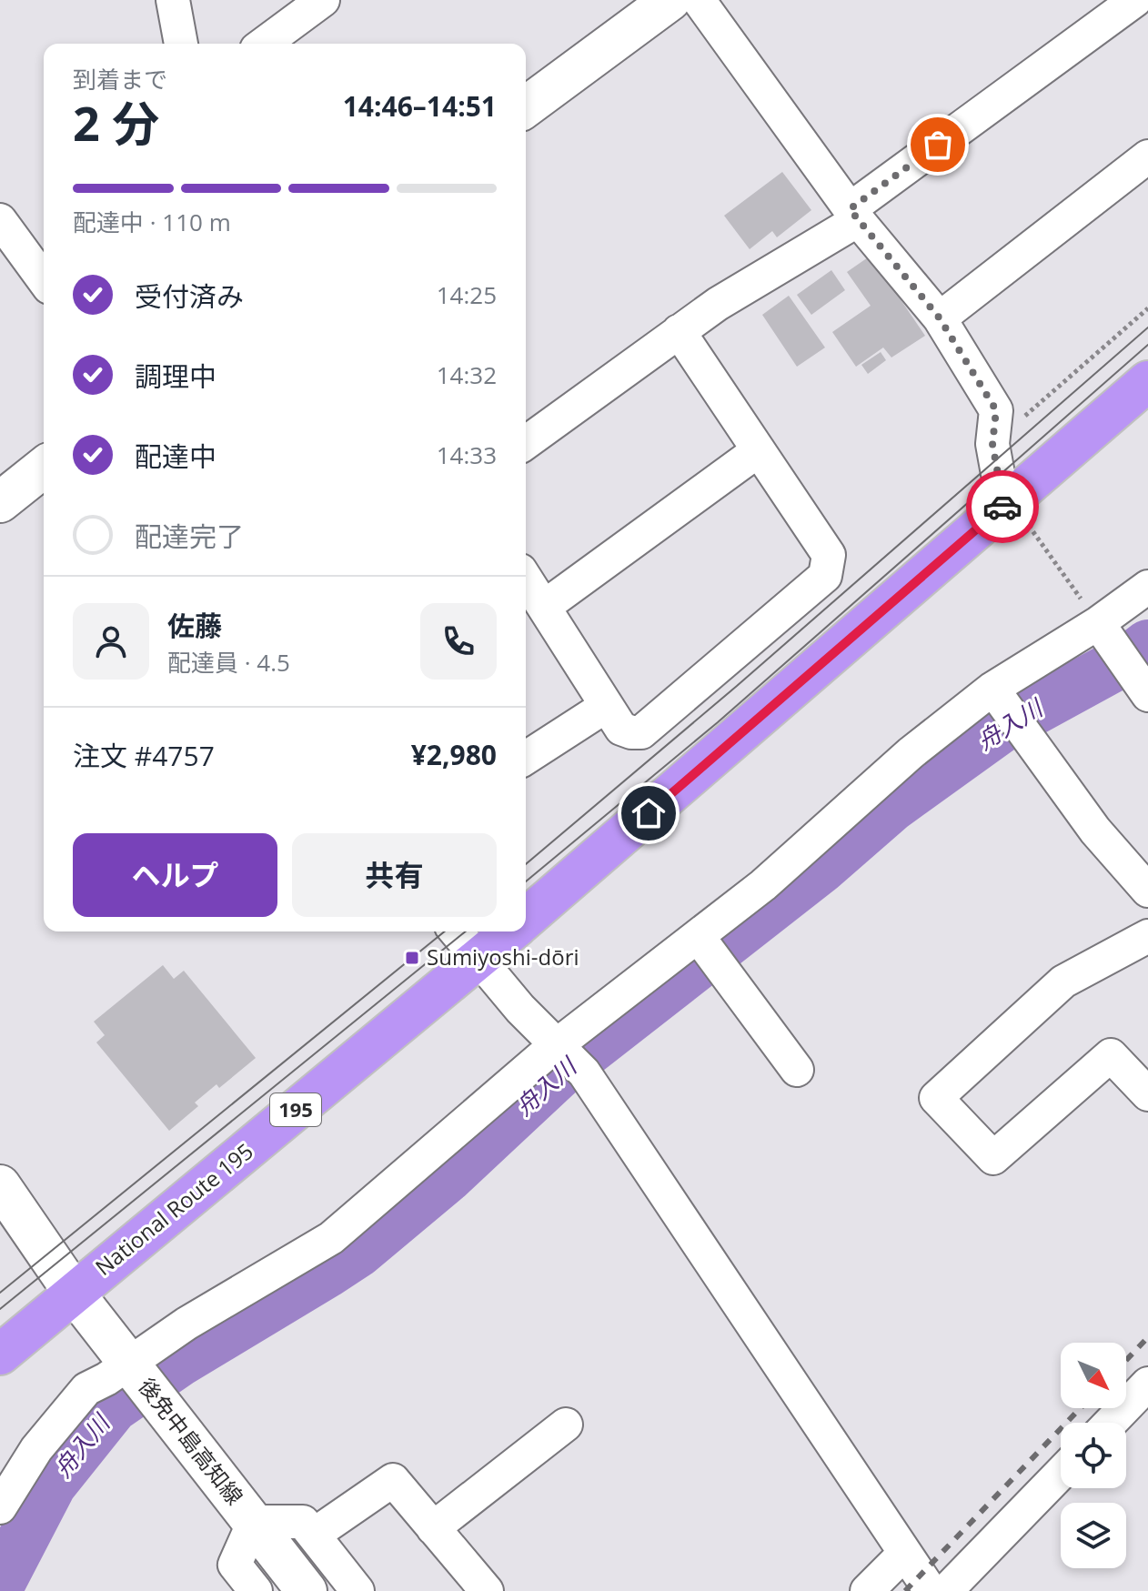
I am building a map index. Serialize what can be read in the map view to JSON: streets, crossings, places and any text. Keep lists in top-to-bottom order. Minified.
{"streets":{"highway":["195","National Route 195"],"street":["後免中島高知線"]},"crossings":[["National Route 195","後免中島高知線"]],"water":["舟入川"],"places":{"transit":["Sumiyoshi-dōri"]},"north":"bottom right","page":{"heading":["2 分","到着まで","14:46–14:51"],"panel":["佐藤","配達員 · 4.5","注文 #4757","¥2,980"],"bar":"配達中 · 110 m","list":[["受付済み","14:25"],["調理中","14:32"],["配達中","14:33"],"配達完了"],"buttons":["ヘルプ","共有"]}}
